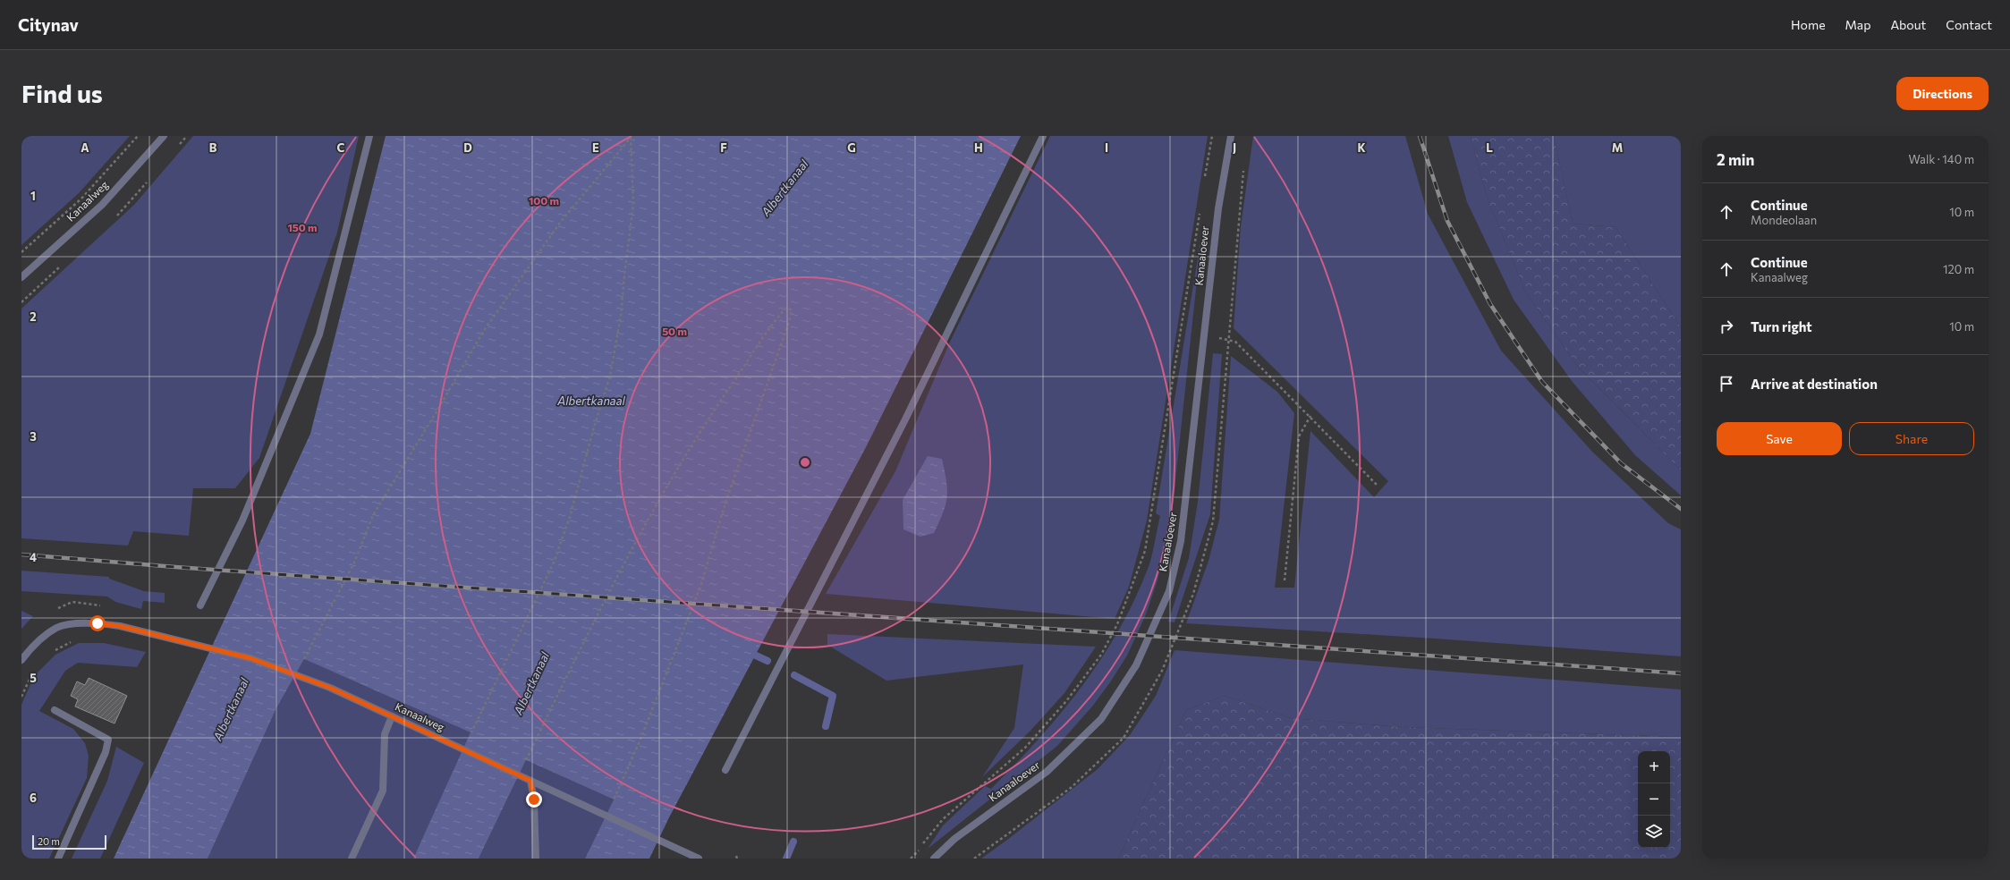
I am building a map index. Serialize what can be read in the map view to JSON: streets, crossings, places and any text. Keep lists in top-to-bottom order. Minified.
{"streets":{"street":["Kanaalweg","Kanaaloever"]},"water":["Albertkanaal"],"scale_bar":"20 m","page":{"header":"Citynav","nav":["Home","Map","About","Contact"],"buttons":["Directions",["Save","Share"]],"title":"Find us","heading":["2 min","Walk · 140 m"],"list":[["Continue","Mondeolaan","10 m"],["Continue","Kanaalweg","120 m"],["Turn right","10 m"],"Arrive at destination"],"map_buttons":["+","−"],"scale":"20 m"},"grid":{"columns":["A","B","C","D","E","F","G","H","I","J","K","L","M"],"rows":["1","2","3","4","5","6"]},"rings":["100 m","150 m","50 m"]}
